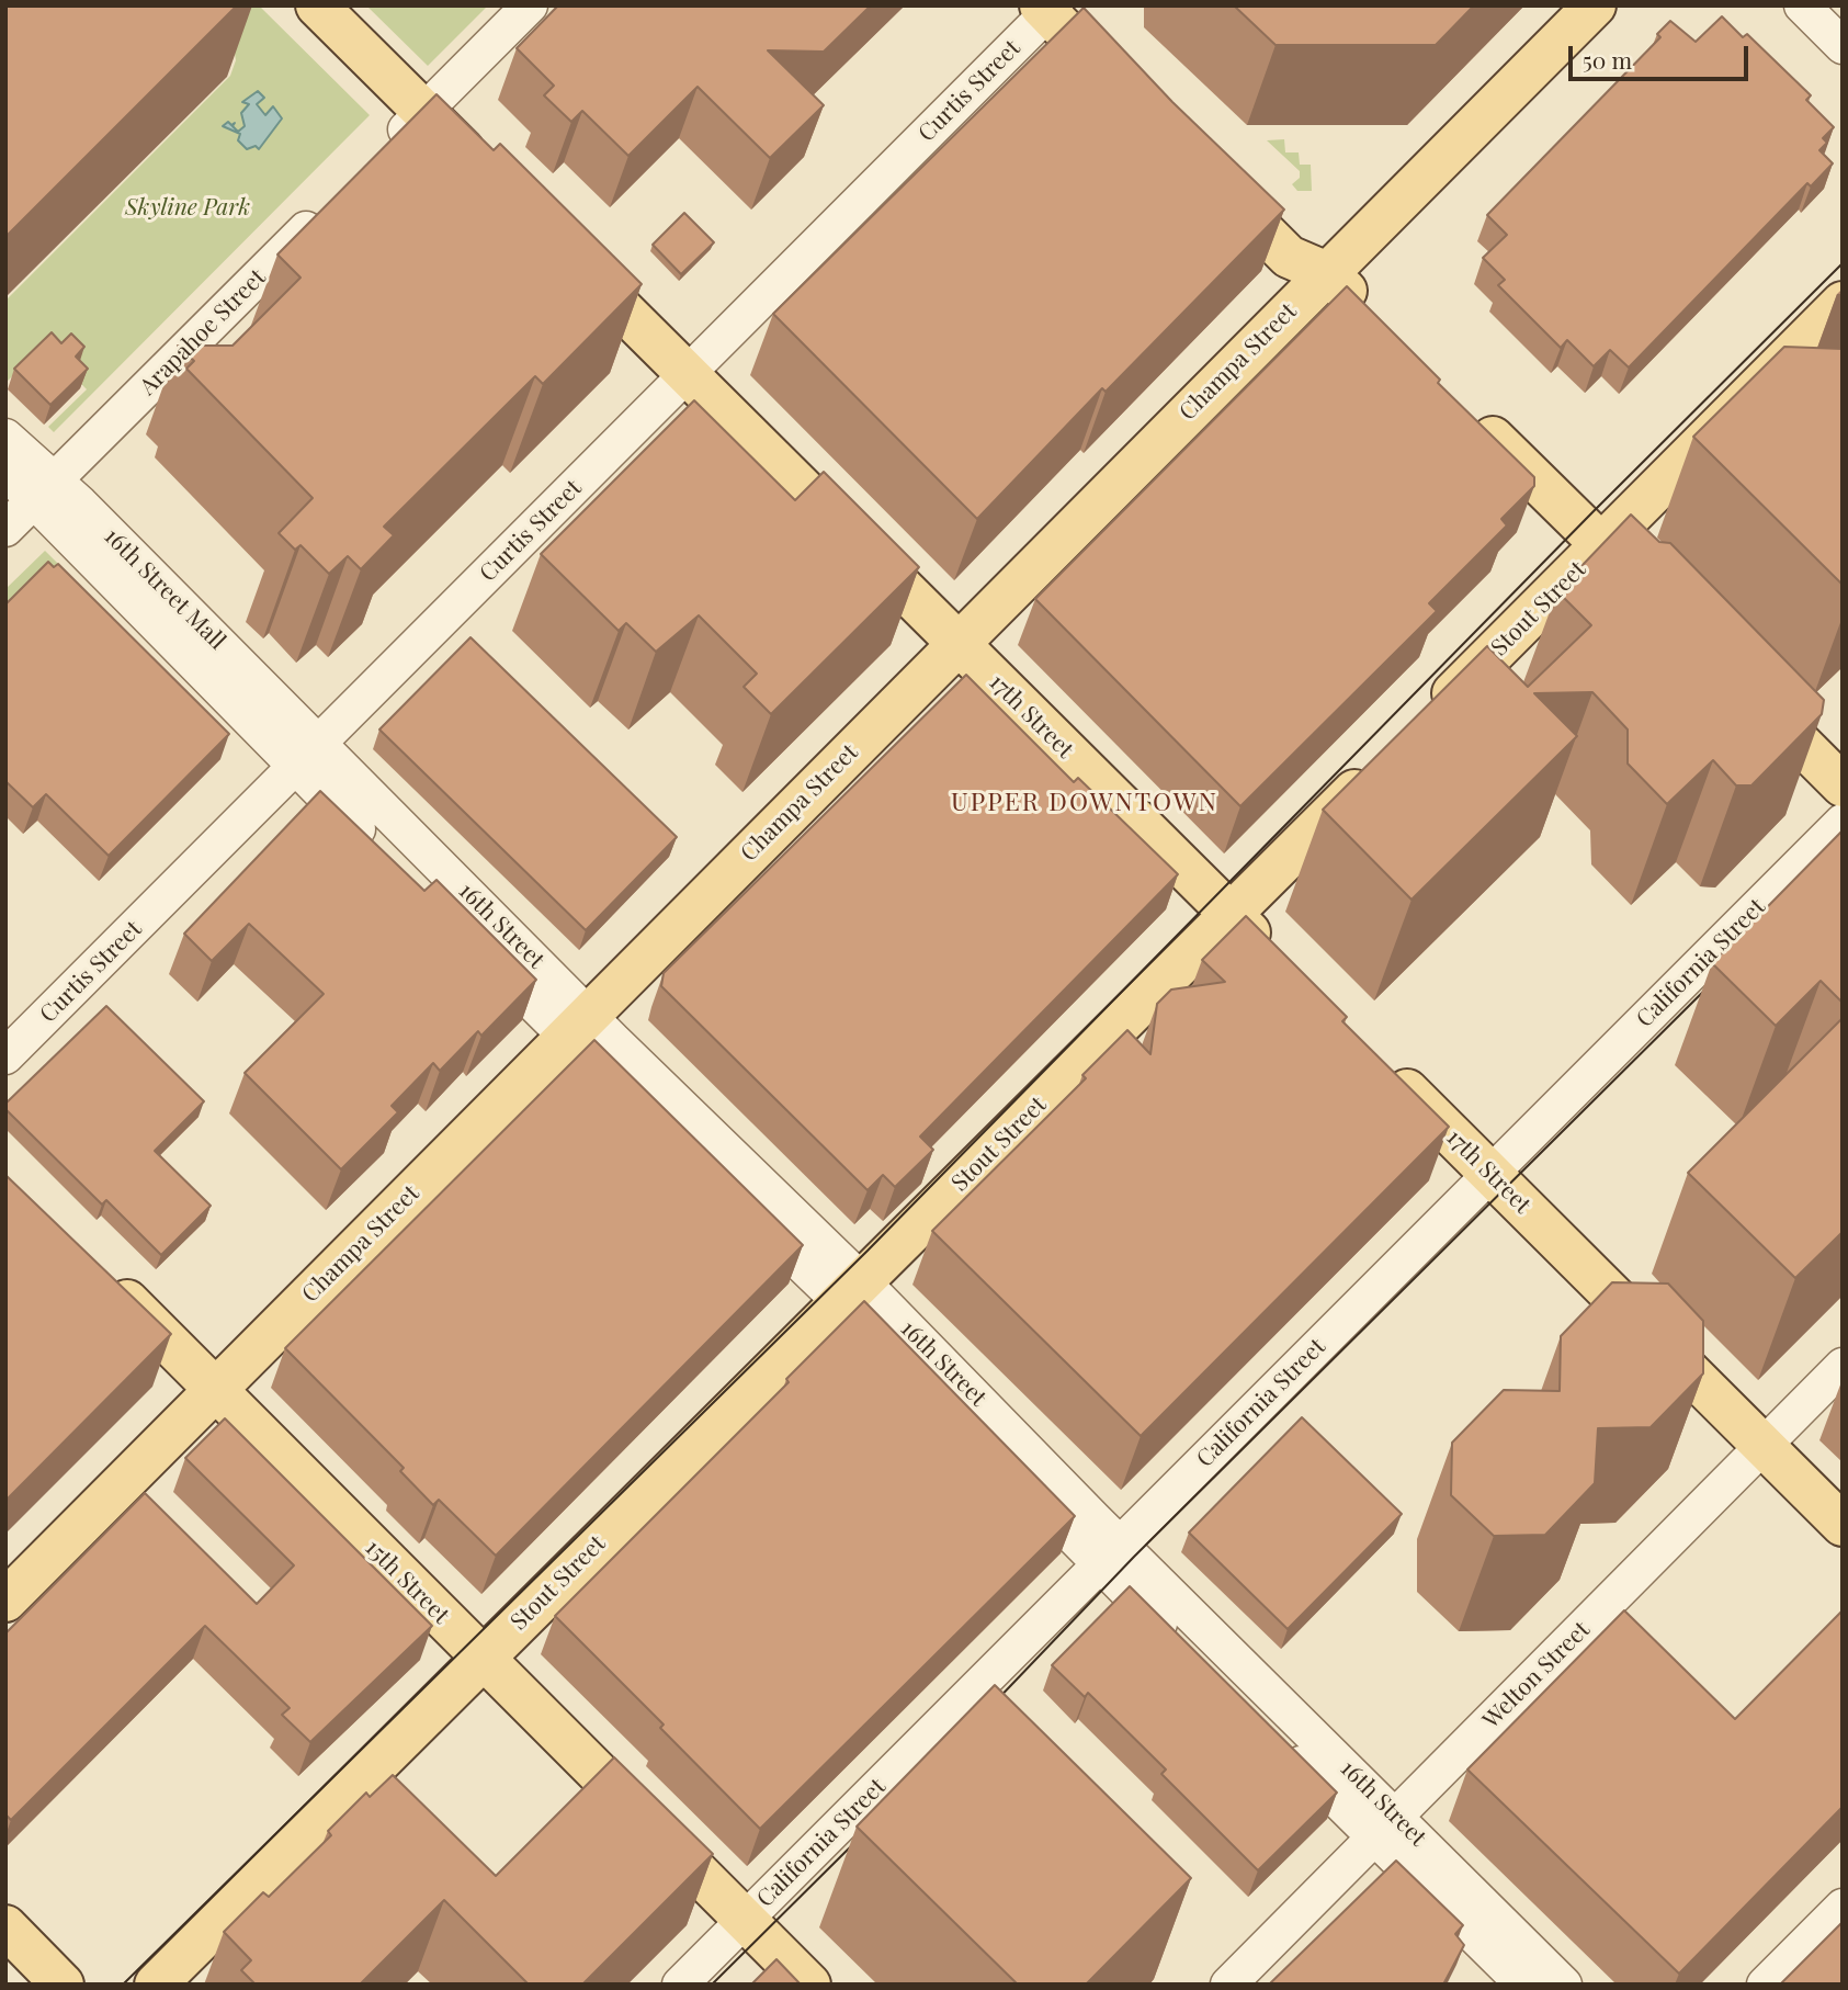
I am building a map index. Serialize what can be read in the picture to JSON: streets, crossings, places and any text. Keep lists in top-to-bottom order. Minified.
{"streets":{"main road":["Champa Street","Stout Street","17th Street","15th Street"],"street":["Curtis Street","Arapahoe Street","16th Street Mall","16th Street","California Street","Welton Street"]},"crossings":[["Curtis Street","16th Street Mall"],["Curtis Street","17th Street"],["Curtis Street","16th Street"],["Arapahoe Street","16th Street Mall"],["Champa Street","17th Street"],["Champa Street","16th Street"],["Champa Street","15th Street"],["16th Street Mall","16th Street"],["Stout Street","17th Street"],["Stout Street","16th Street"],["Stout Street","15th Street"],["17th Street","California Street"],["17th Street","Welton Street"],["16th Street","California Street"],["16th Street","Welton Street"],["California Street","15th Street"]],"districts":["UPPER DOWNTOWN"],"parks":["Skyline Park"],"scale_bar":"50 m"}
